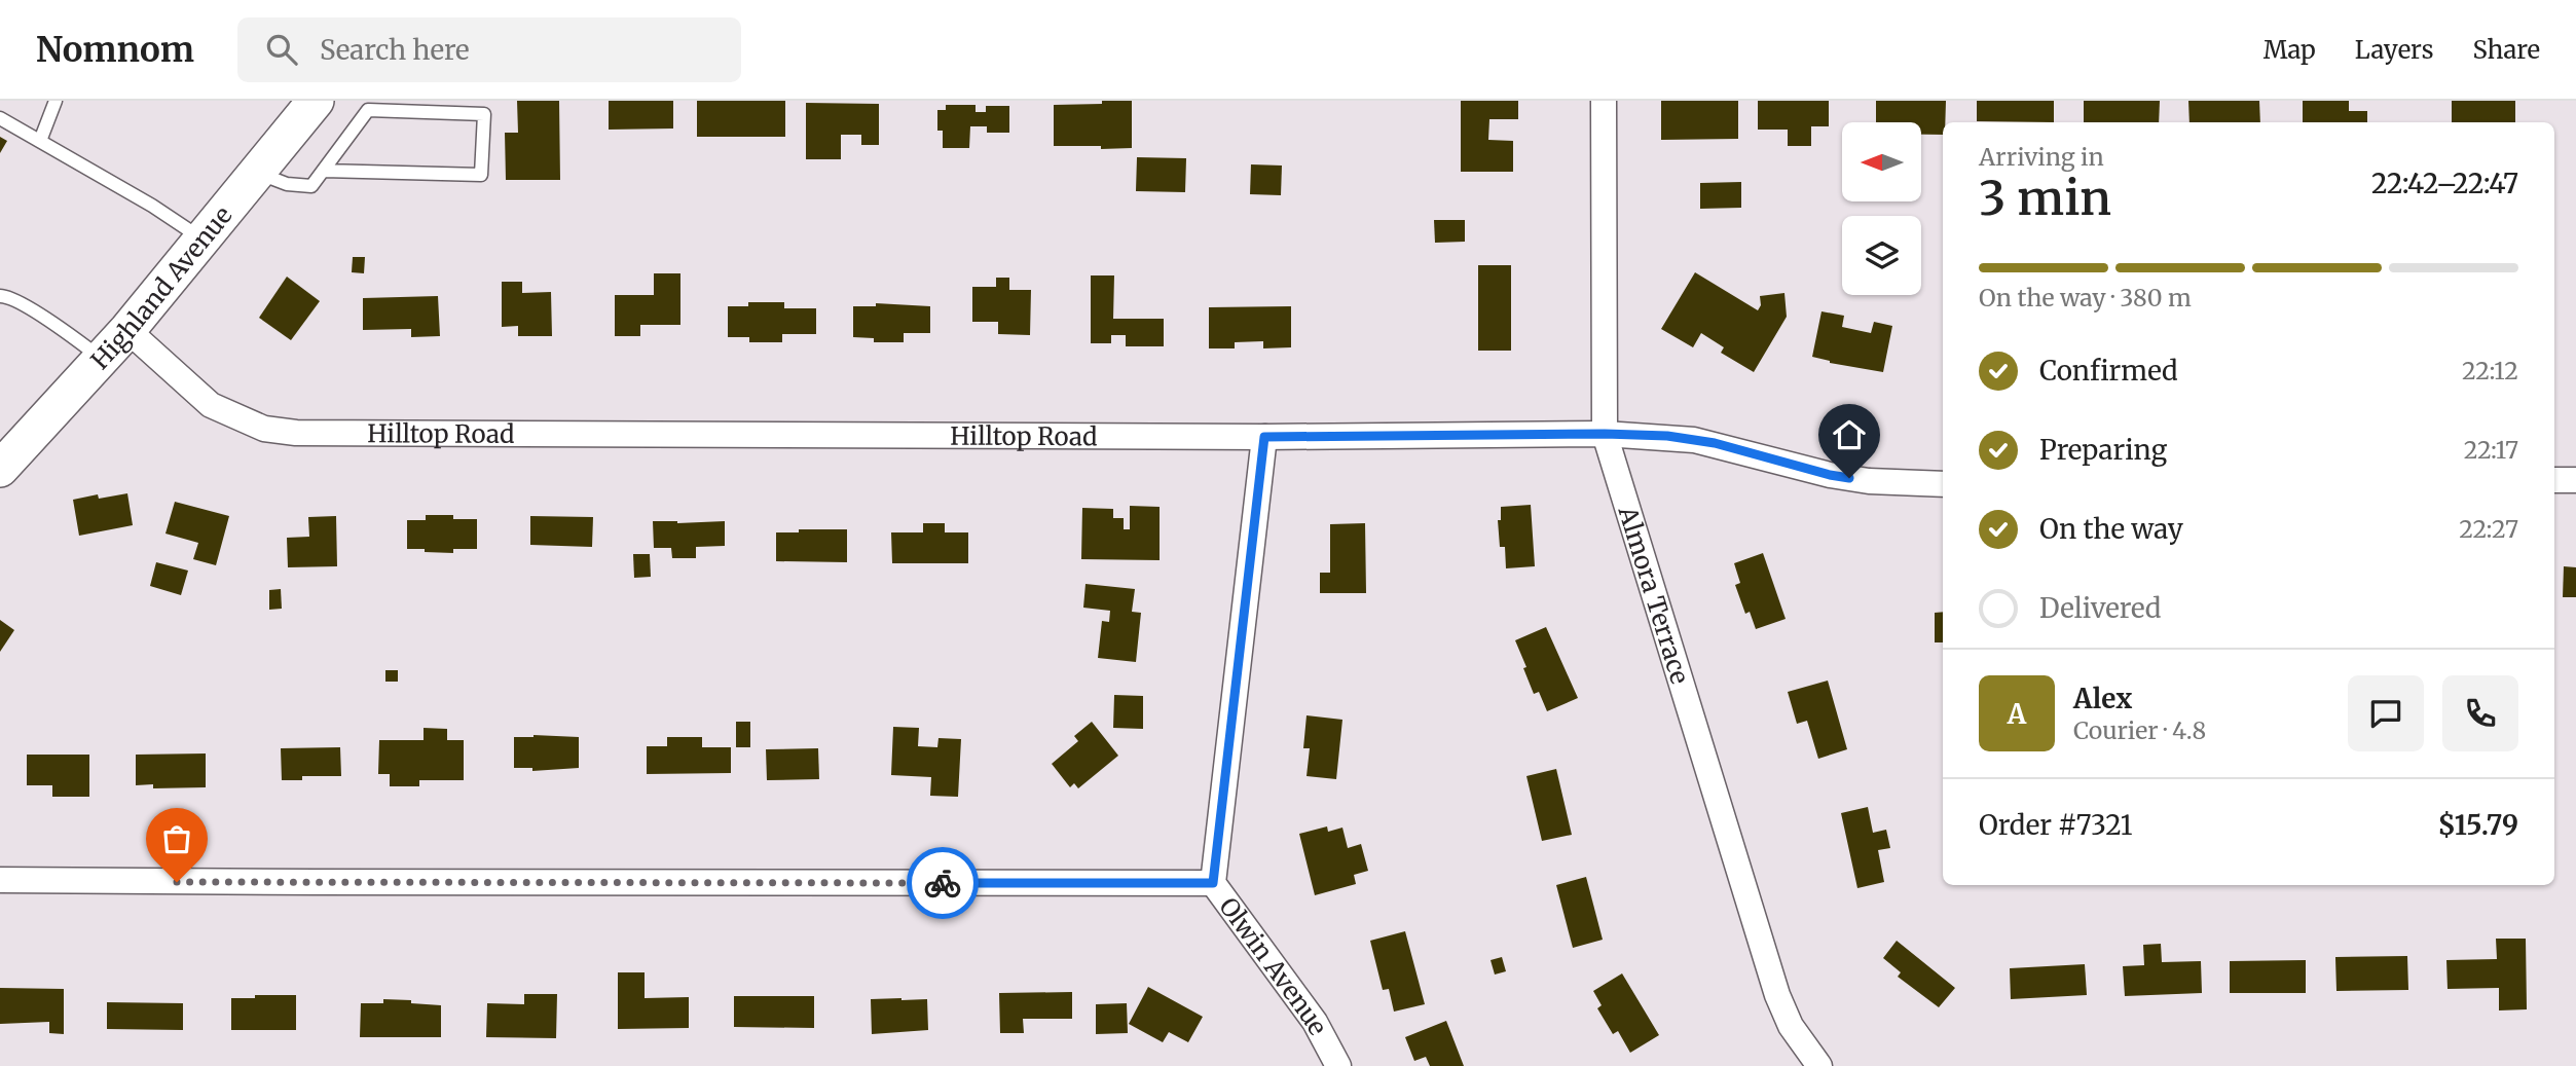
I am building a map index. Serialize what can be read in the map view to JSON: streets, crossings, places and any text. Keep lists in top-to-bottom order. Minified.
{"streets":{"main road":["Highland Avenue"],"street":["Hilltop Road","Almora Terrace","Olwin Avenue"]},"crossings":[["Highland Avenue","Hilltop Road"],["Hilltop Road","Almora Terrace"],["Hilltop Road","Olwin Avenue"]],"north":"left","page":{"header":"Nomnom","search":"Search here","nav":["Map","Layers","Share"],"heading":["3 min","Arriving in","22:42–22:47"],"panel":["Alex","Courier · 4.8","Order #7321","$15.79"],"bar":"On the way · 380 m","list":[["Confirmed","22:12"],["Preparing","22:17"],["On the way","22:27"],"Delivered"],"round":"A"}}
